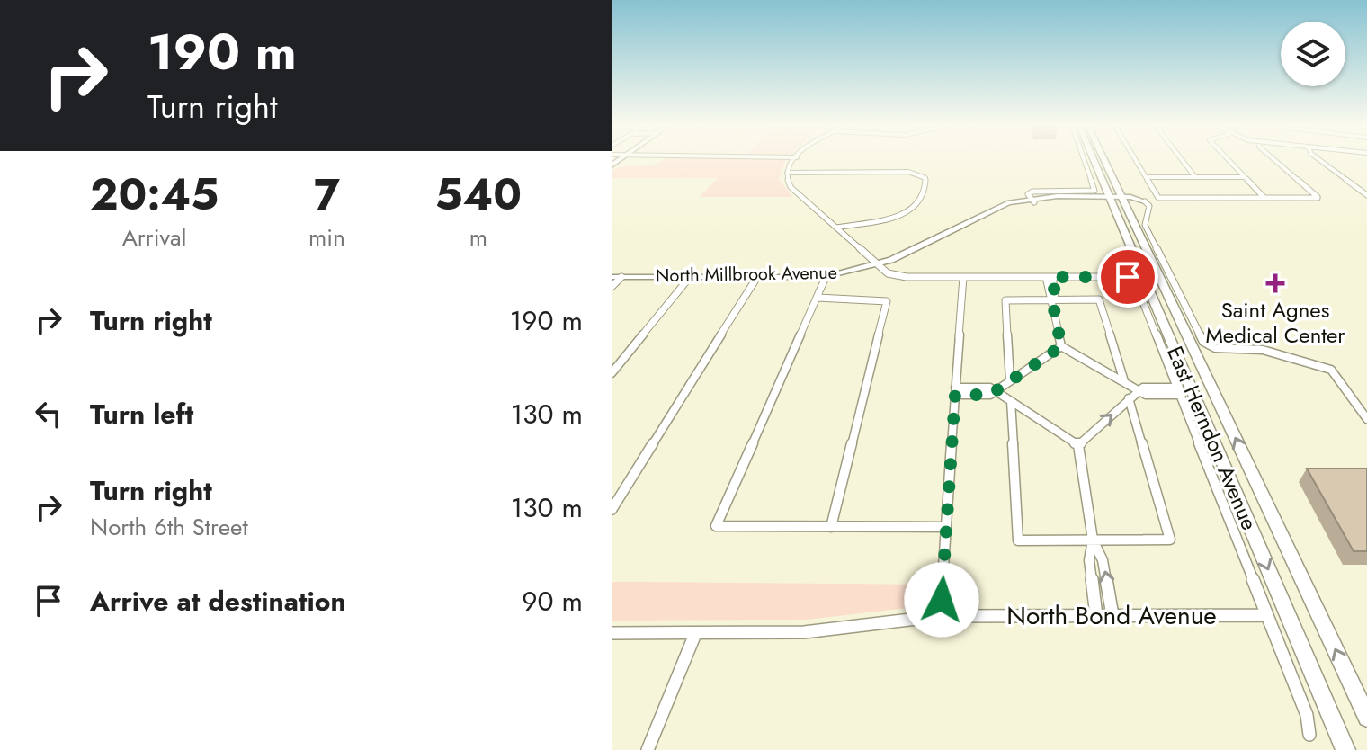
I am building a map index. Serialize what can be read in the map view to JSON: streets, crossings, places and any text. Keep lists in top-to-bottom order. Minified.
{"streets":{"main road":["East Herndon Avenue"],"street":["North Millbrook Avenue","North Bond Avenue"]},"crossings":[["North Millbrook Avenue","East Herndon Avenue"]],"places":{"health":["Saint Agnes Medical Center"]},"page":{"turn":["190 m","Turn right"],"eta":["20:45","Arrival","7","min","540","m"],"list":[{"name":"Turn right","value":"190 m"},{"name":"Turn left","value":"130 m"},{"name":"Turn right","note":"North 6th Street","value":"130 m"},{"name":"Arrive at destination","value":"90 m"}]}}
